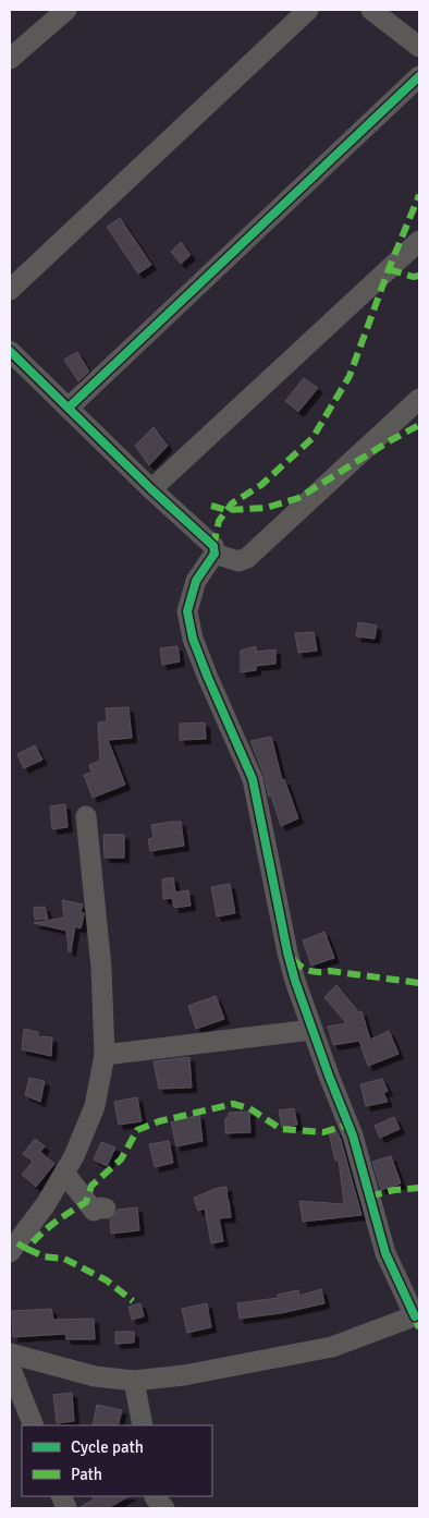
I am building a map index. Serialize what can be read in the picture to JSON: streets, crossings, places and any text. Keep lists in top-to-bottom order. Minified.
{"legend":["Cycle path","Path"]}
